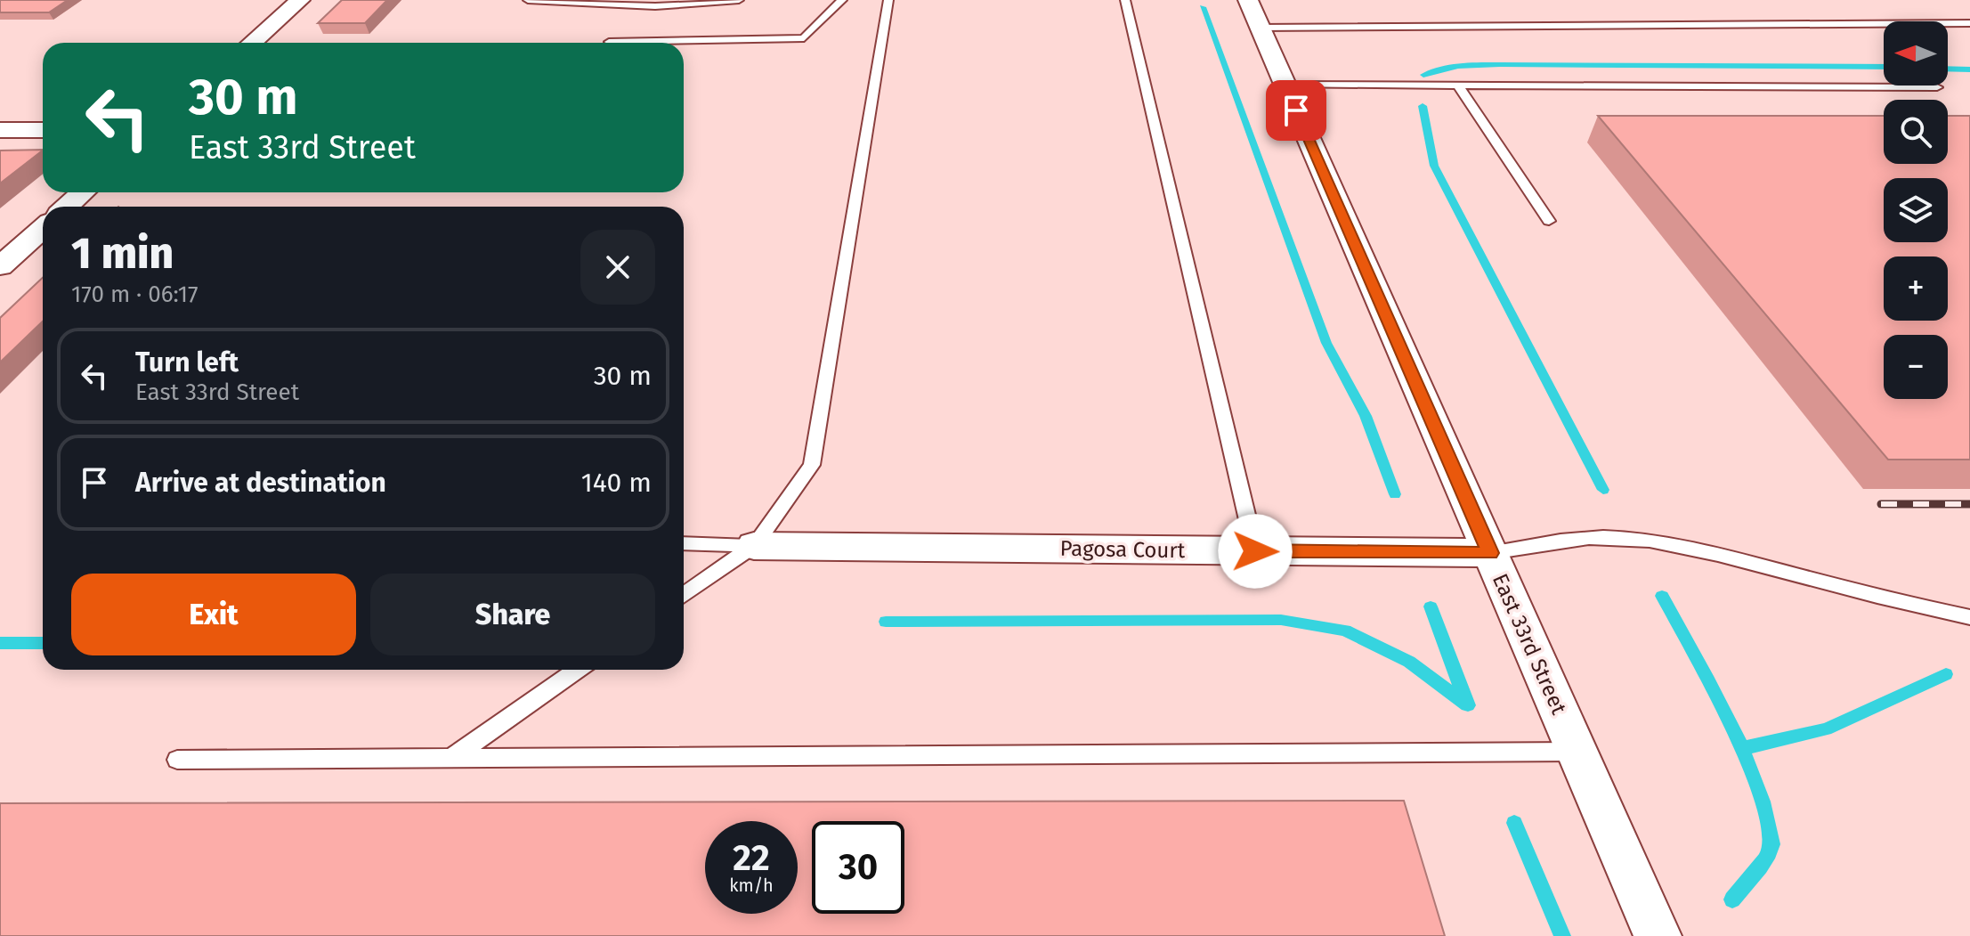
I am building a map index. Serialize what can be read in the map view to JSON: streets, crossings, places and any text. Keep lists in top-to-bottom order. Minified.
{"streets":{"street":["Pagosa Court","East 33rd Street"]},"crossings":[["Pagosa Court","East 33rd Street"]],"north":"left","page":{"map_buttons":["+","−"],"turn":["30 m","East 33rd Street"],"heading":["1 min","170 m · 06:17"],"list":[{"name":"Turn left","note":"East 33rd Street","value":"30 m"},{"name":"Arrive at destination","value":"140 m"}],"buttons":["Exit","Share"],"speed":"22 km/h","limit":"30"}}
